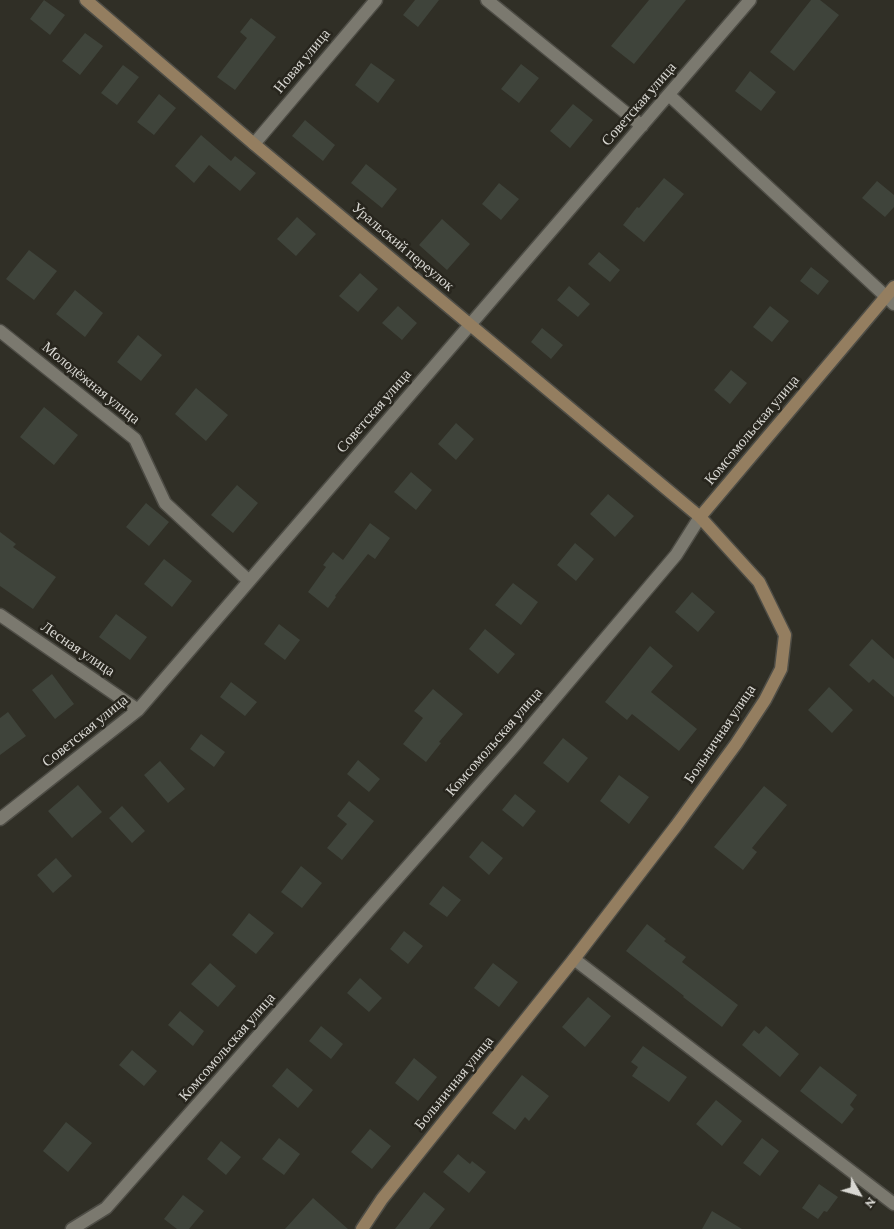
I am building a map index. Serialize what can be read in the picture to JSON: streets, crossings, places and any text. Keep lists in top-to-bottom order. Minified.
{"streets":{"street":["Новая улица","Советская улица","Уральский переулок","Молодёжная улица","Комсомольская улица","Лесная улица","Больничная улица"]},"crossings":[["Новая улица","Уральский переулок"],["Советская улица","Уральский переулок"],["Советская улица","Молодёжная улица"],["Советская улица","Лесная улица"],["Уральский переулок","Комсомольская улица"],["Уральский переулок","Больничная улица"],["Комсомольская улица","Больничная улица"]],"north":"bottom right"}
